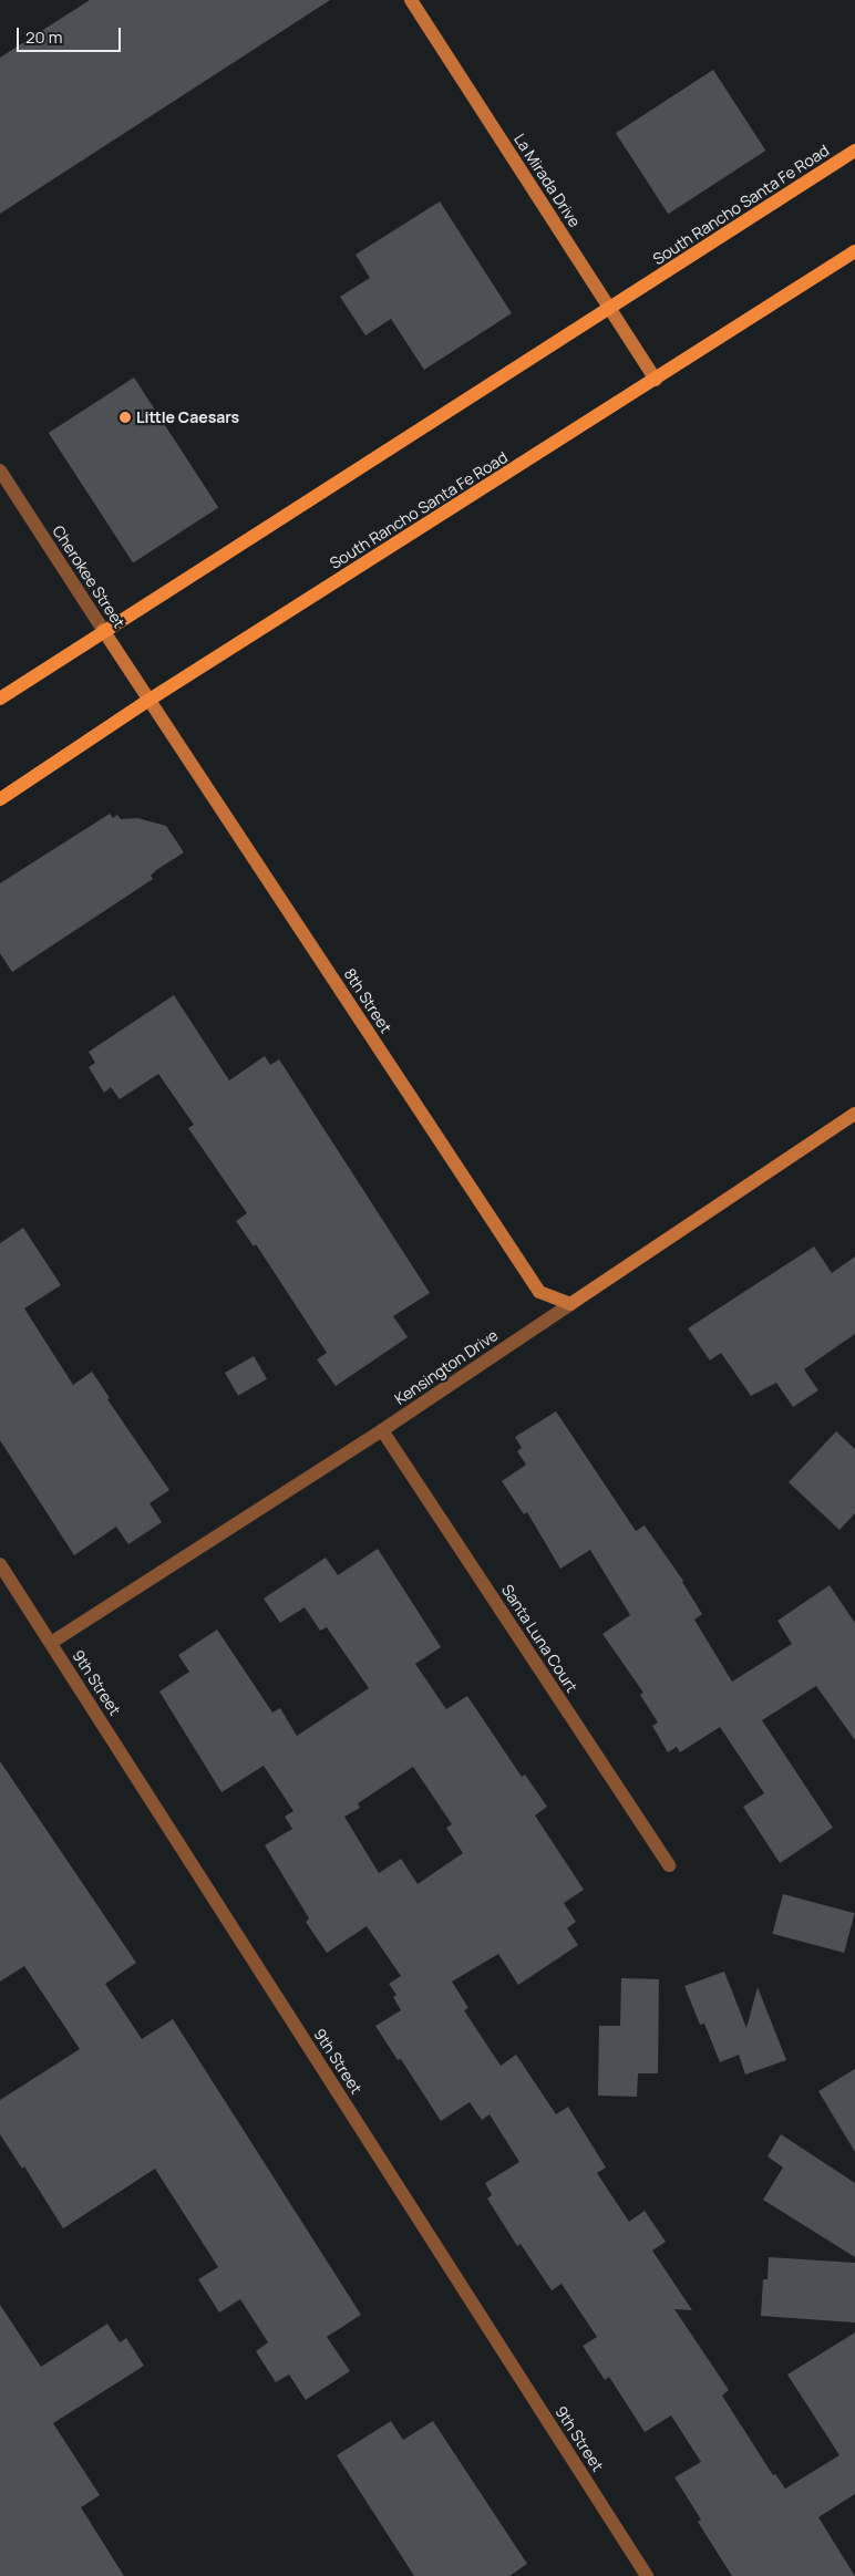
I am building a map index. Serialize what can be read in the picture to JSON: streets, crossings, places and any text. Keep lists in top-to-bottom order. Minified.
{"streets":{"main road":["South Rancho Santa Fe Road"],"street":["La Mirada Drive","Cherokee Street","8th Street","Kensington Drive","Santa Luna Court","9th Street"]},"crossings":[["La Mirada Drive","South Rancho Santa Fe Road"],["South Rancho Santa Fe Road","Cherokee Street"],["South Rancho Santa Fe Road","8th Street"],["Cherokee Street","8th Street"],["8th Street","Kensington Drive"],["Kensington Drive","Santa Luna Court"],["Kensington Drive","9th Street"]],"places":["Little Caesars"],"scale_bar":"20 m"}
